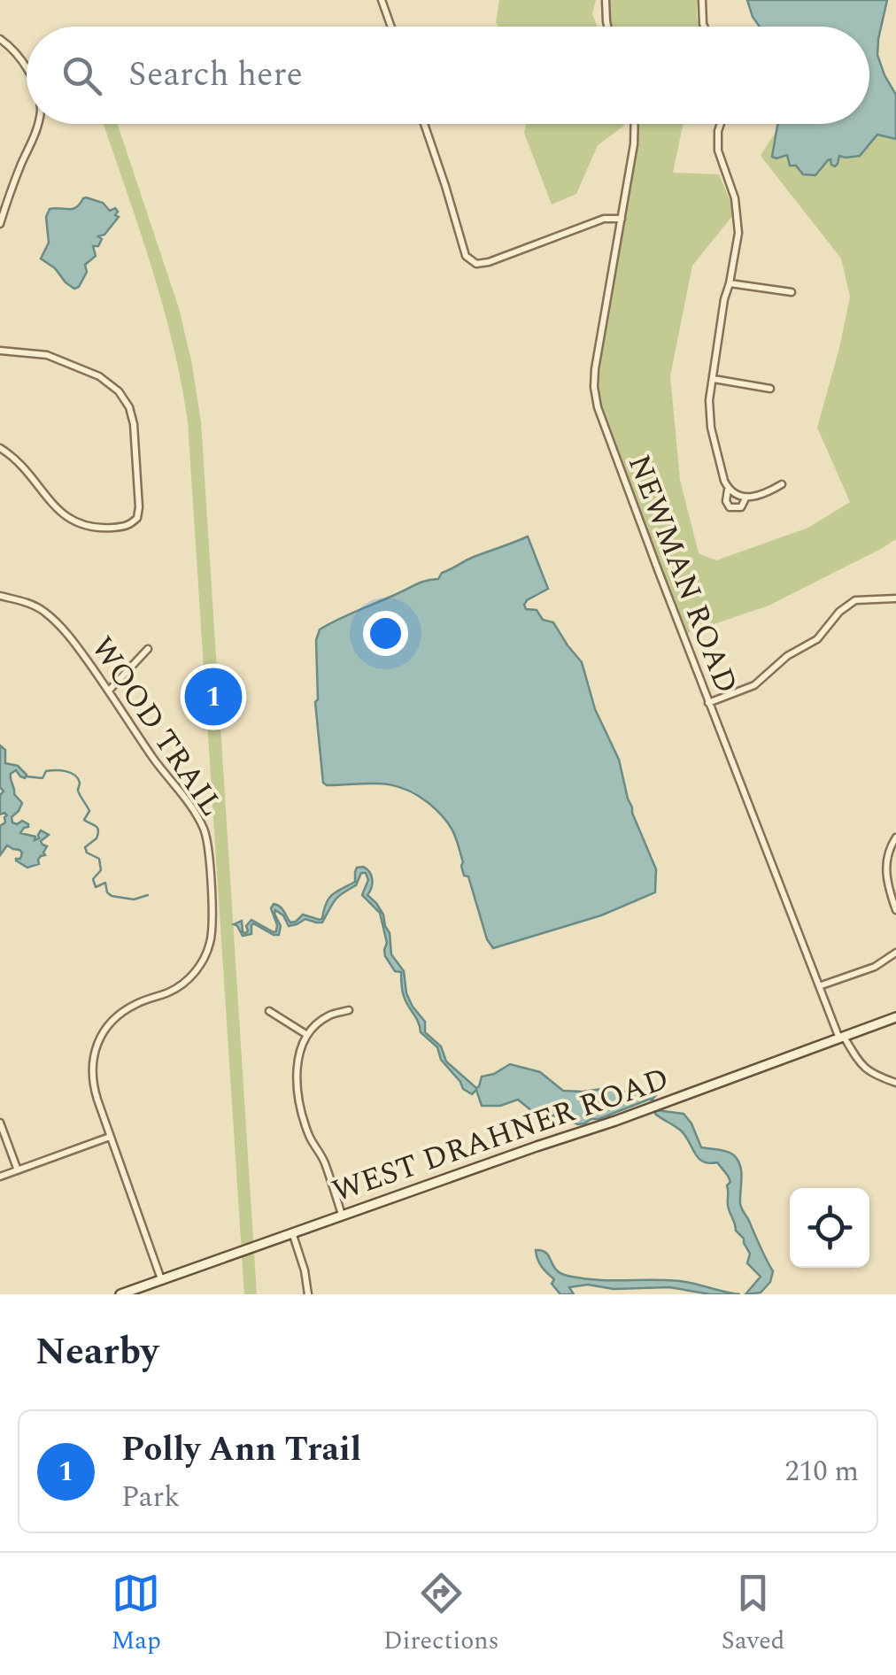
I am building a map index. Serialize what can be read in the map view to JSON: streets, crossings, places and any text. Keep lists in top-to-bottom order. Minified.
{"streets":{"street":["NEWMAN ROAD","WOOD TRAIL","WEST DRAHNER ROAD"]},"crossings":[["NEWMAN ROAD","WEST DRAHNER ROAD"],["WOOD TRAIL","WEST DRAHNER ROAD"]],"page":{"search":"Search here","pins":"1","heading":"Nearby","list":[{"mark":"1","name":"Polly Ann Trail","note":"Park","value":"210 m"}],"nav":["Map","Directions","Saved"]}}
